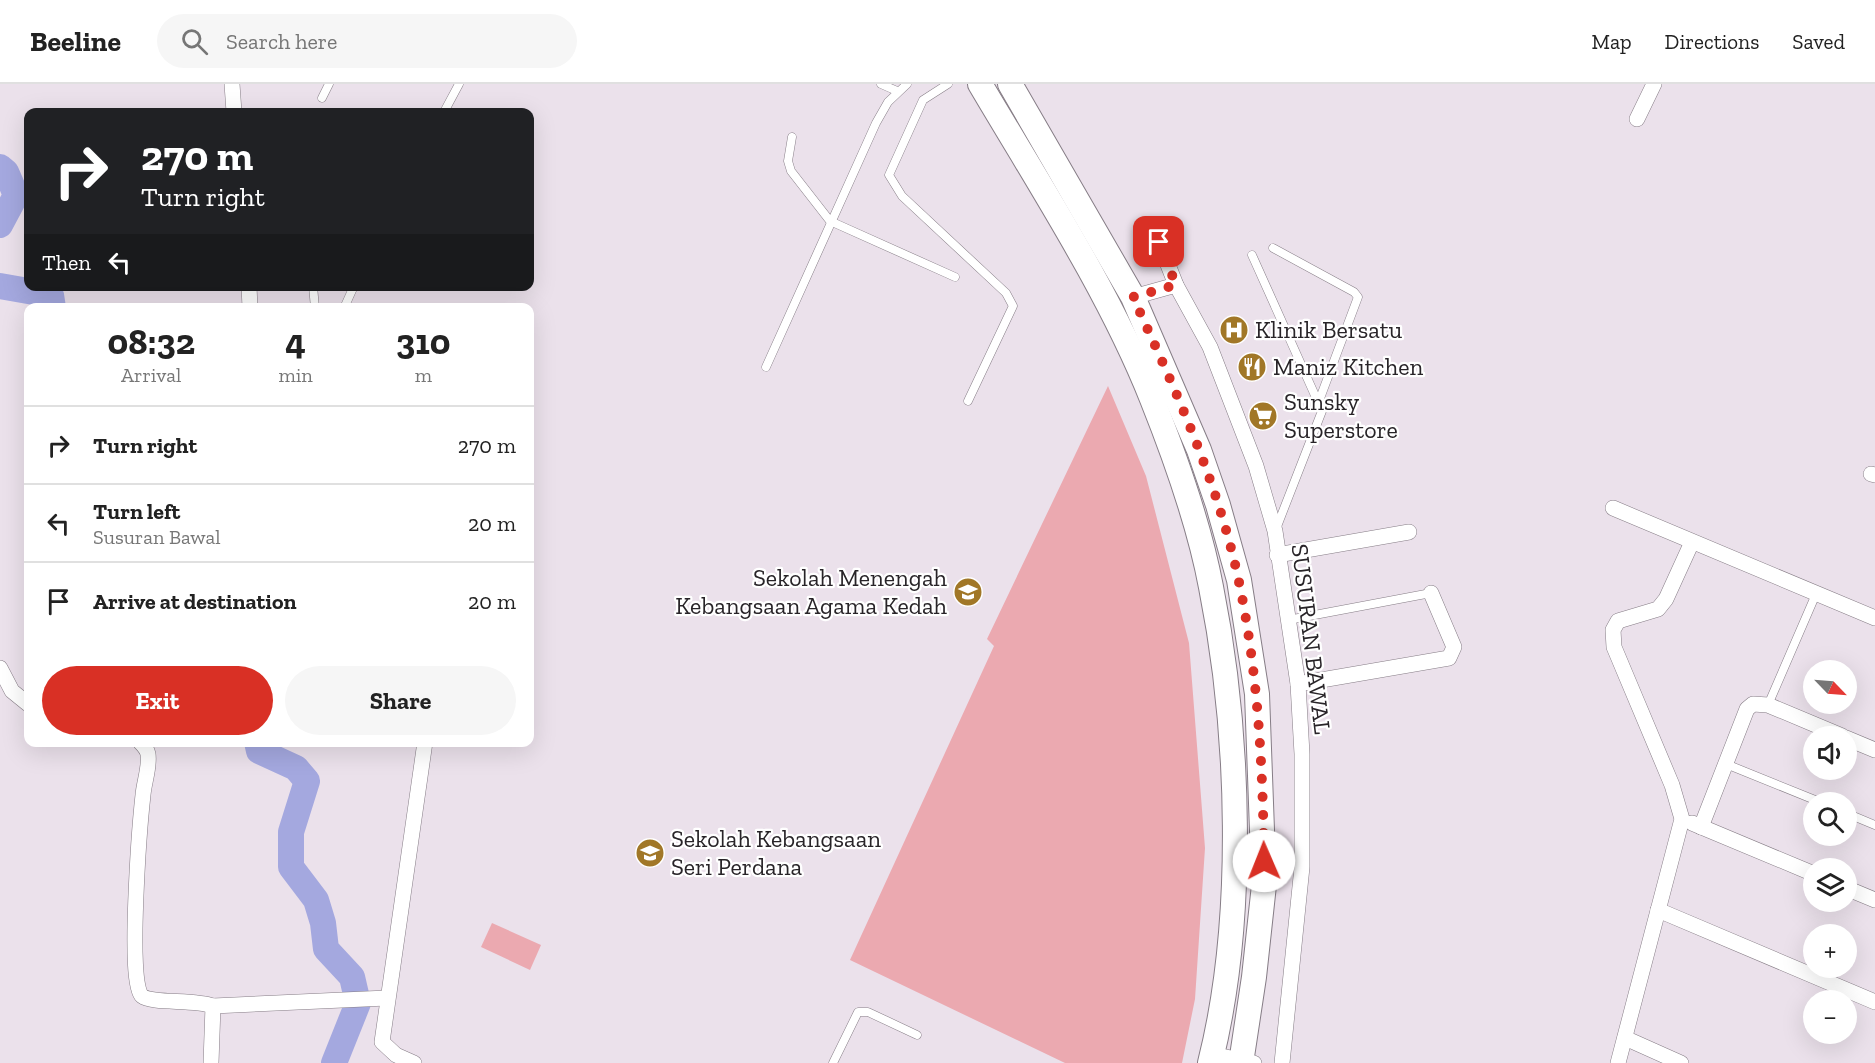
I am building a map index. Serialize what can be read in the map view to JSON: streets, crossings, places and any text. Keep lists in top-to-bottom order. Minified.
{"streets":{"street":["SUSURAN BAWAL"]},"places":{"hospital":["Klinik Bersatu"],"restaurant":["Maniz Kitchen"],"supermarket":["Sunsky Superstore"],"school or university":["Sekolah Menengah Kebangsaan Agama Kedah","Sekolah Kebangsaan Seri Perdana"]},"north":"bottom right","page":{"header":"Beeline","search":"Search here","nav":["Map","Directions","Saved"],"turn":["270 m","Turn right"],"then":"Then","eta":["08:32","Arrival","4","min","310","m"],"list":[{"name":"Turn right","value":"270 m"},{"name":"Turn left","note":"Susuran Bawal","value":"20 m"},{"name":"Arrive at destination","value":"20 m"}],"buttons":["Exit","Share"],"map_buttons":["+","−"]}}
